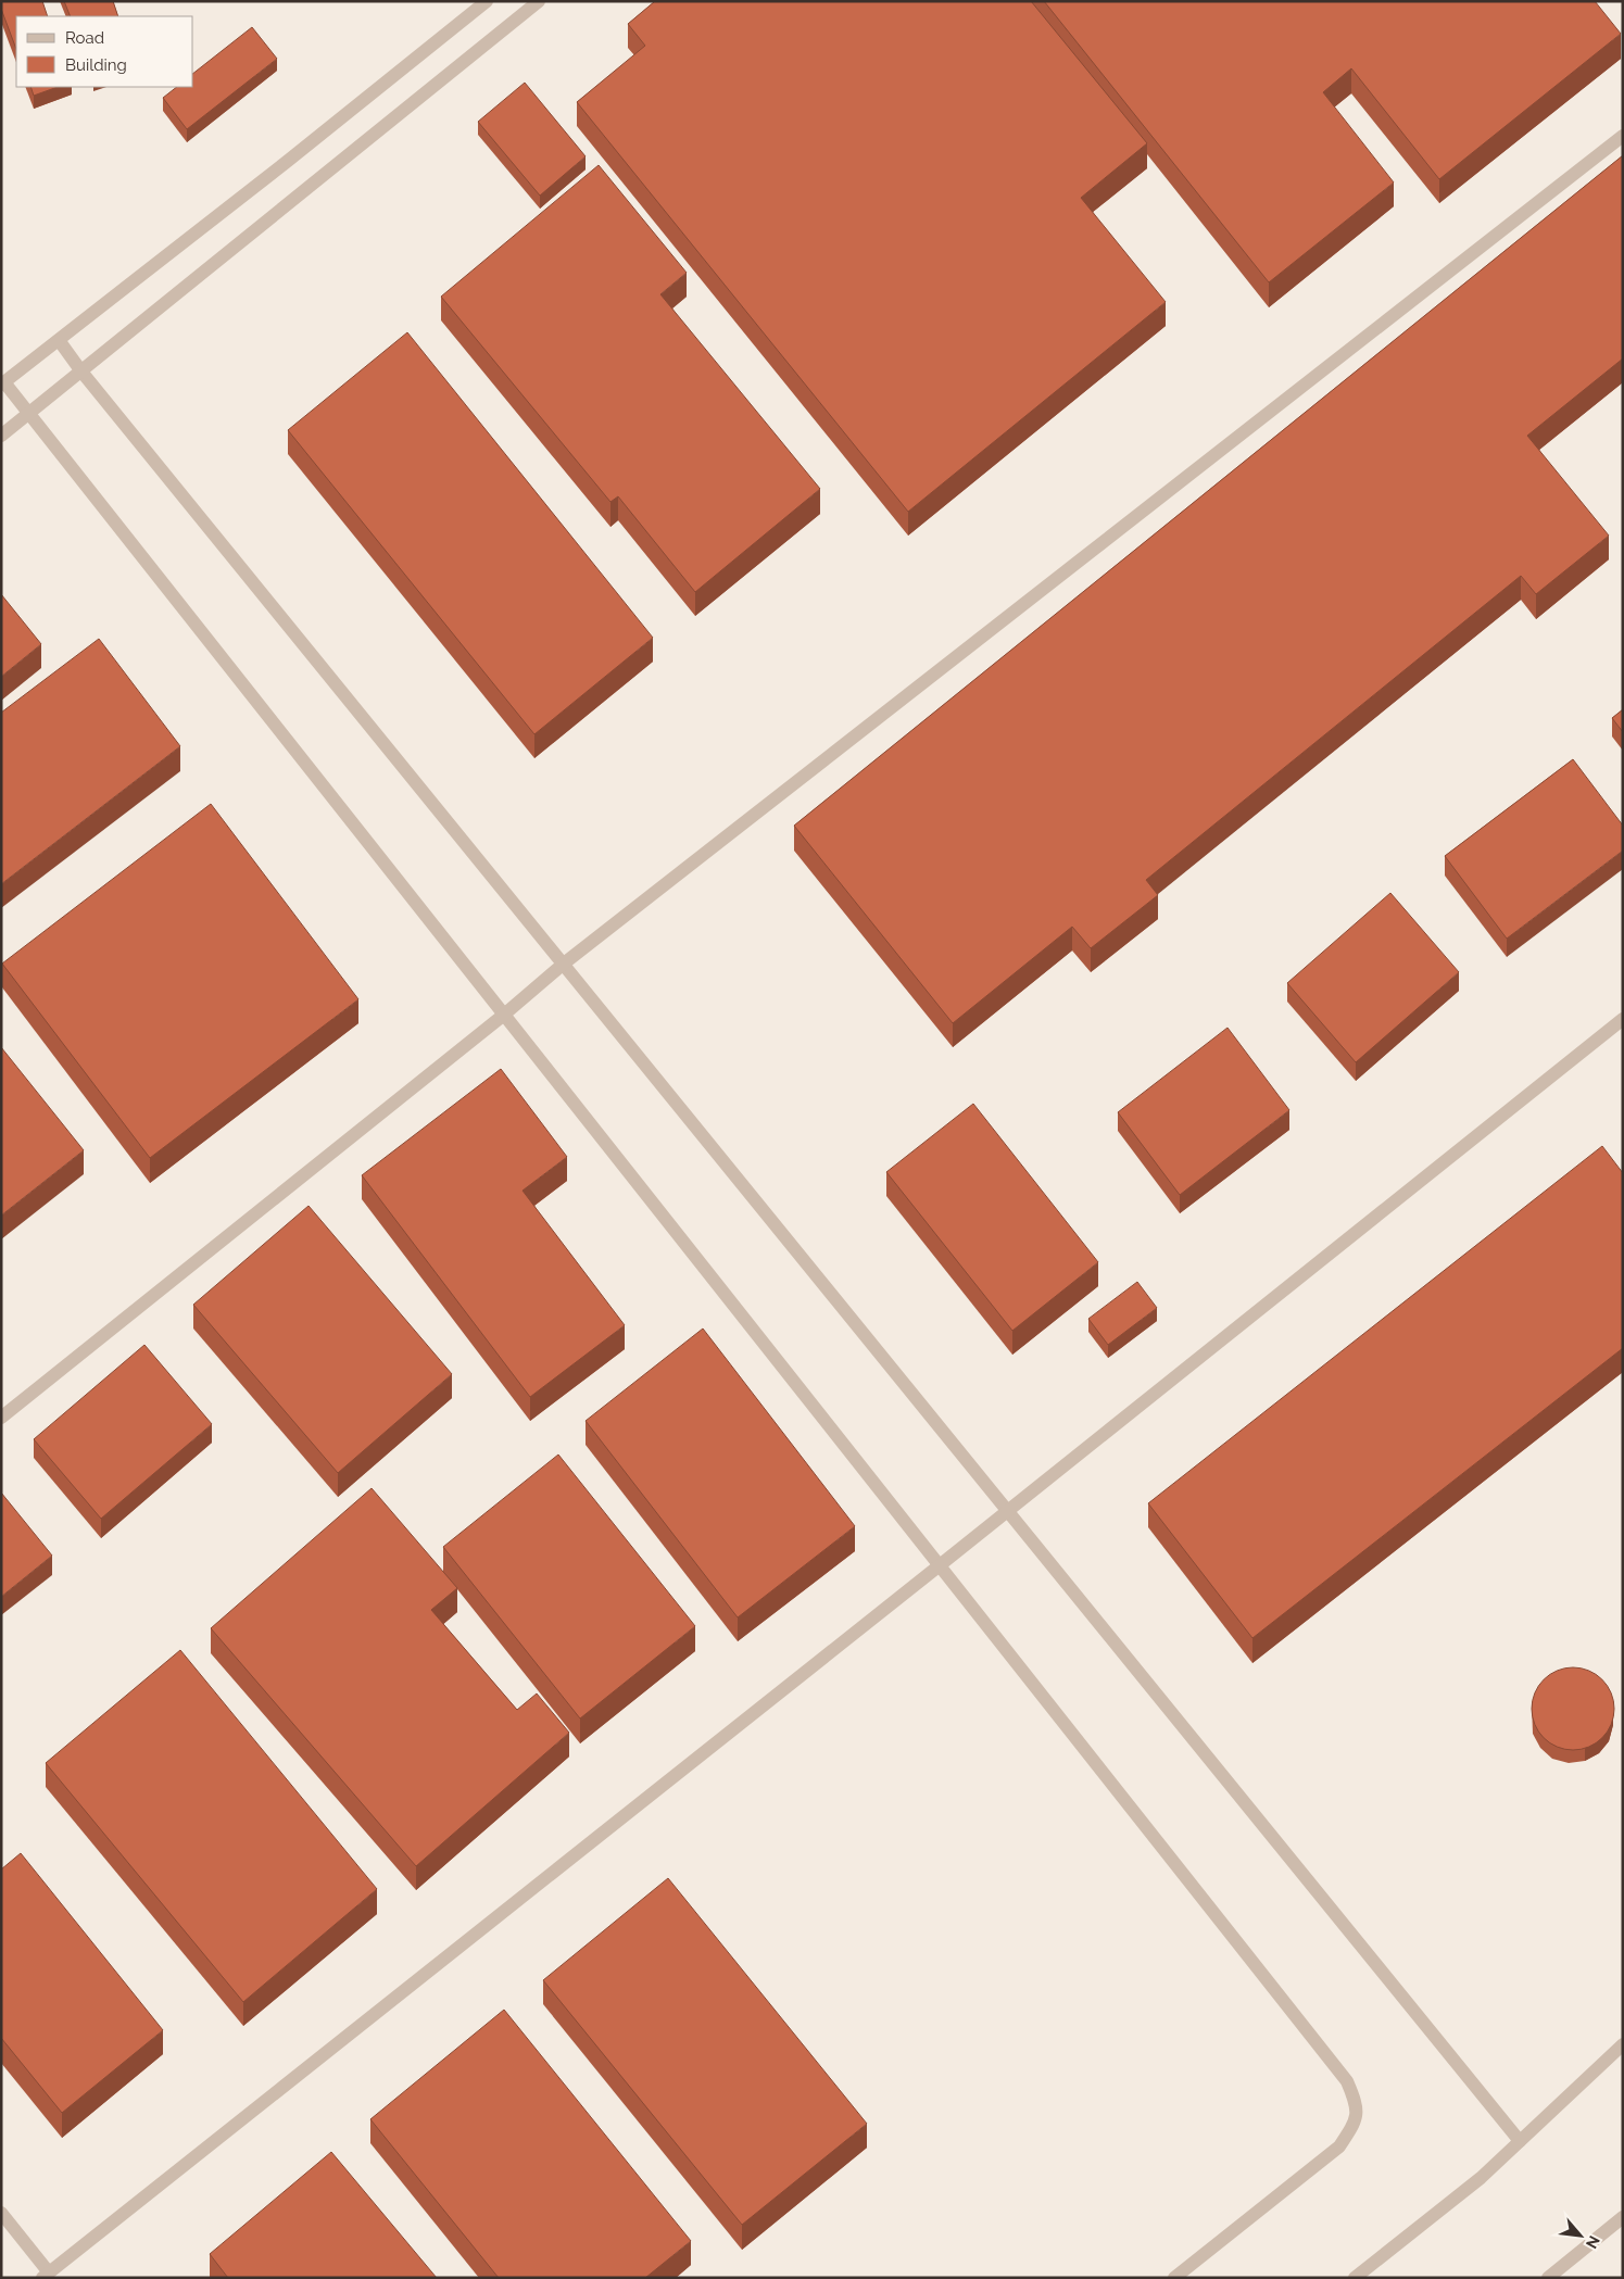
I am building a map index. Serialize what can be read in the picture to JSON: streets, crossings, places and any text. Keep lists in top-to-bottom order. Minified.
{"legend":["Road","Building"],"north":"bottom right"}
